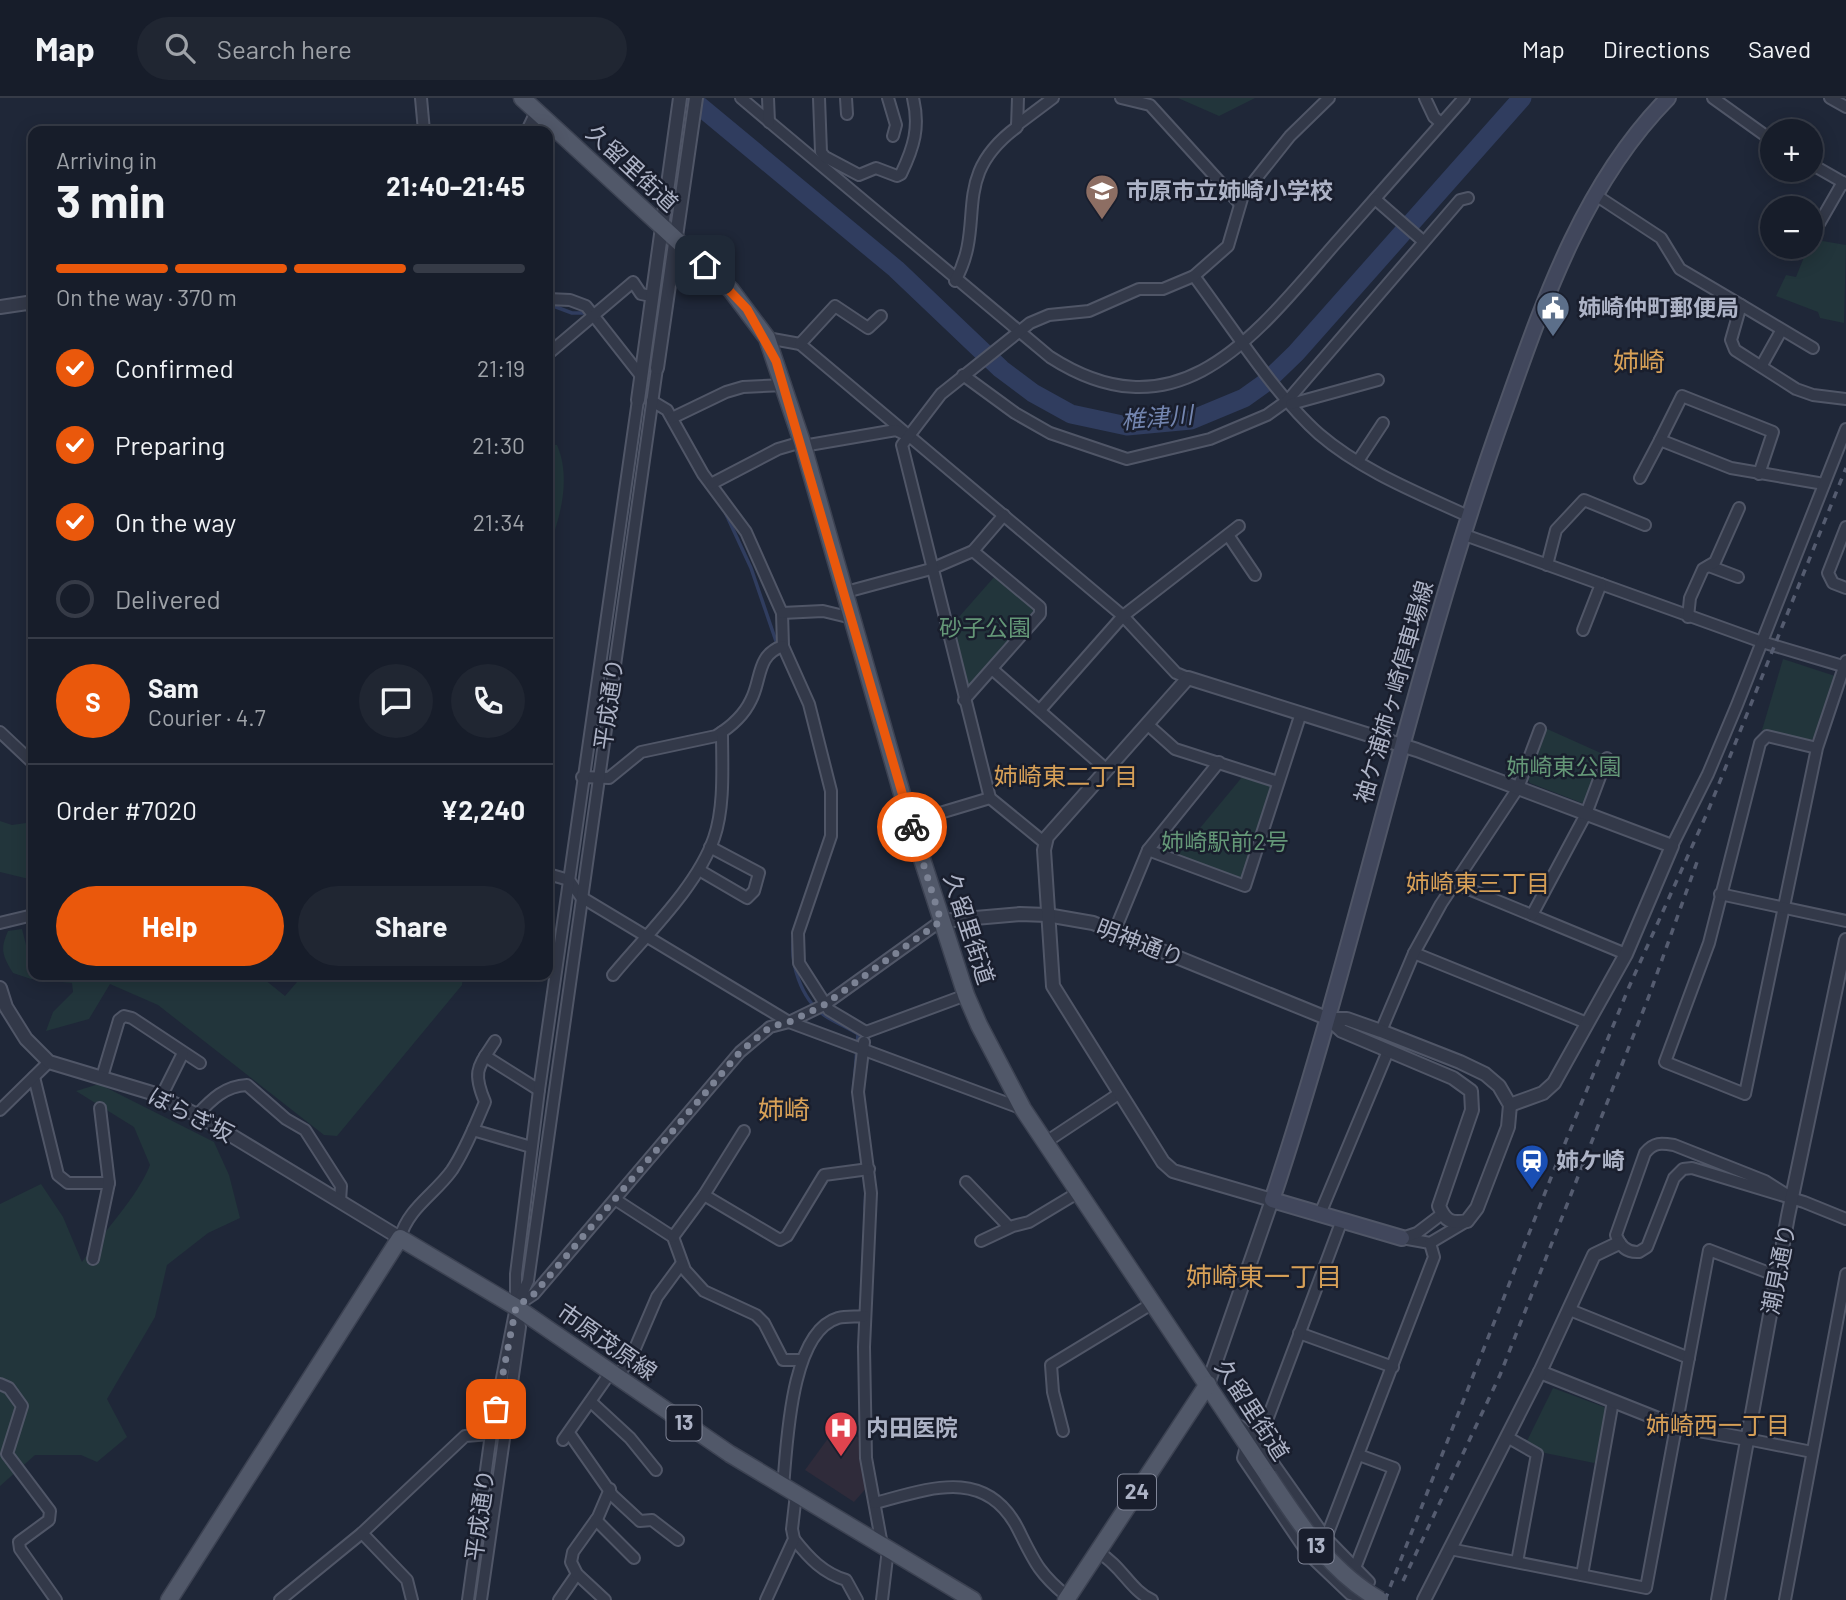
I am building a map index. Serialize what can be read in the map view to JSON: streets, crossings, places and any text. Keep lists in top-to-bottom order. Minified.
{"streets":{"main road":["久留里街道","袖ケ浦姉ヶ崎停車場線","市原茂原線","13","24"],"street":["平成通り","明神通り","ぼらぎ坂","潮見通り"]},"crossings":[["久留里街道","平成通り"],["久留里街道","明神通り"],["久留里街道","24"],["袖ケ浦姉ヶ崎停車場線","明神通り"],["平成通り","市原茂原線"],["ぼらぎ坂","市原茂原線"]],"districts":["姉崎","姉崎東二丁目","姉崎東三丁目","姉崎","姉崎東一丁目","姉崎西一丁目"],"water":["椎津川"],"parks":["砂子公園","姉崎東公園","姉崎駅前2号"],"places":{"school or university":["市原市立姉崎小学校"],"public building":["姉崎仲町郵便局"],"station":["姉ケ崎"],"hospital":["内田医院"]},"page":{"header":"Map","search":"Search here","nav":["Map","Directions","Saved"],"map_buttons":["+","−"],"heading":["3 min","Arriving in","21:40–21:45"],"panel":["Sam","Courier · 4.7","Order #7020","¥2,240"],"bar":"On the way · 370 m","list":[["Confirmed","21:19"],["Preparing","21:30"],["On the way","21:34"],"Delivered"],"round":"S","buttons":["Help","Share"]}}
